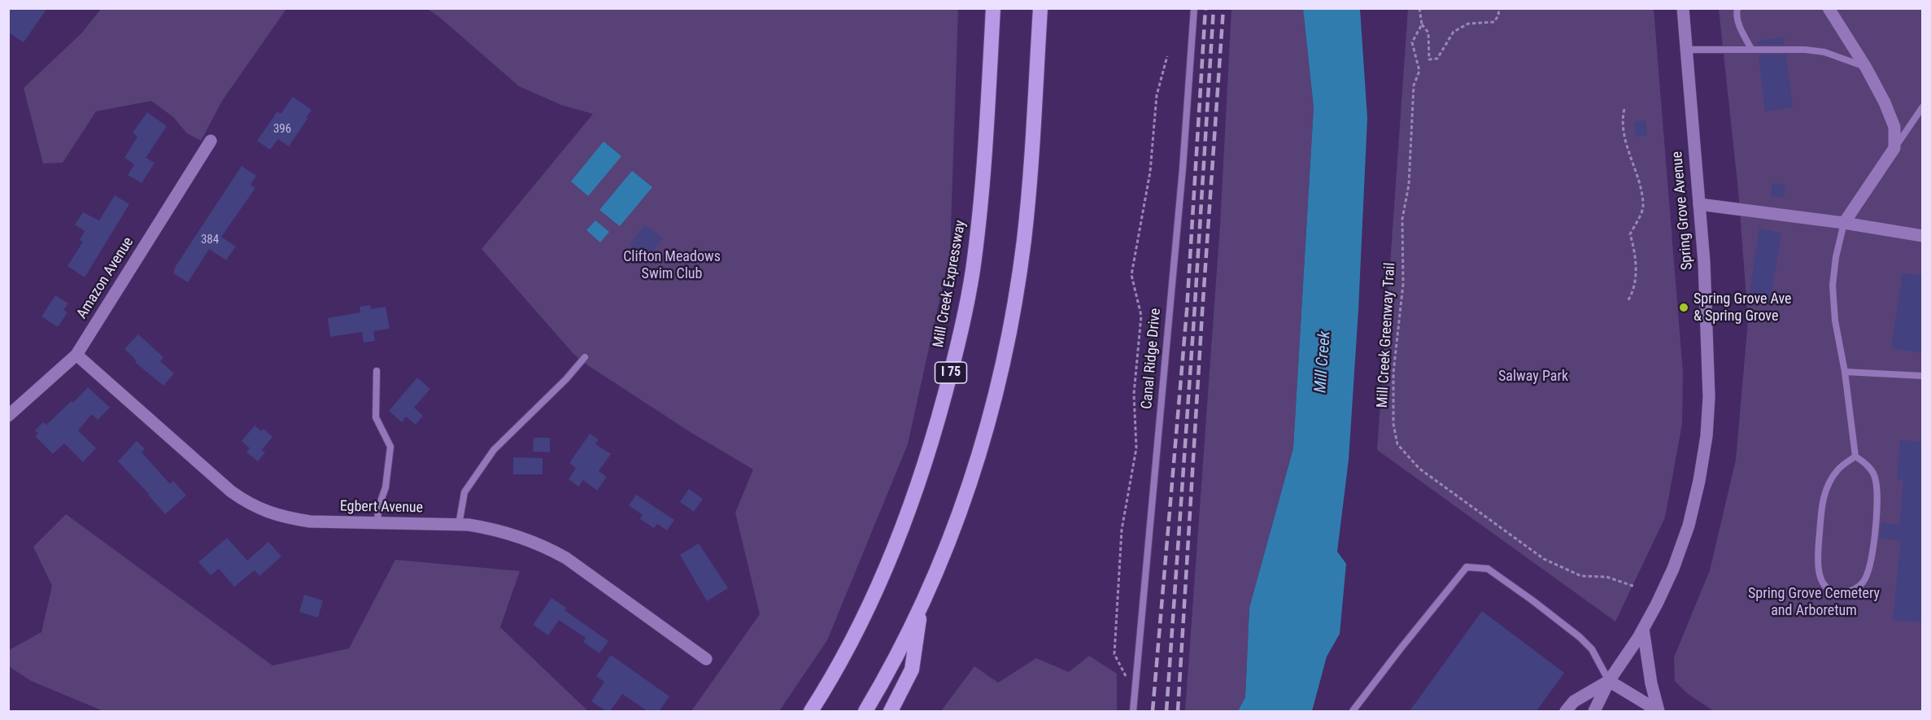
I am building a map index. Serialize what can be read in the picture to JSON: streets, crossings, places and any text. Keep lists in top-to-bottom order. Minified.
{"streets":{"highway":["Mill Creek Expressway","I 75"],"street":["Spring Grove Avenue","Amazon Avenue","Egbert Avenue"],"lane":["Canal Ridge Drive"],"path":["Mill Creek Greenway Trail"]},"crossings":[["Amazon Avenue","Egbert Avenue"]],"water":["Mill Creek"],"parks":["Clifton Meadows Swim Club","Salway Park","Spring Grove Cemetery and Arboretum"],"places":["Spring Grove Ave & Spring Grove"],"house_numbers":["396","384"]}
